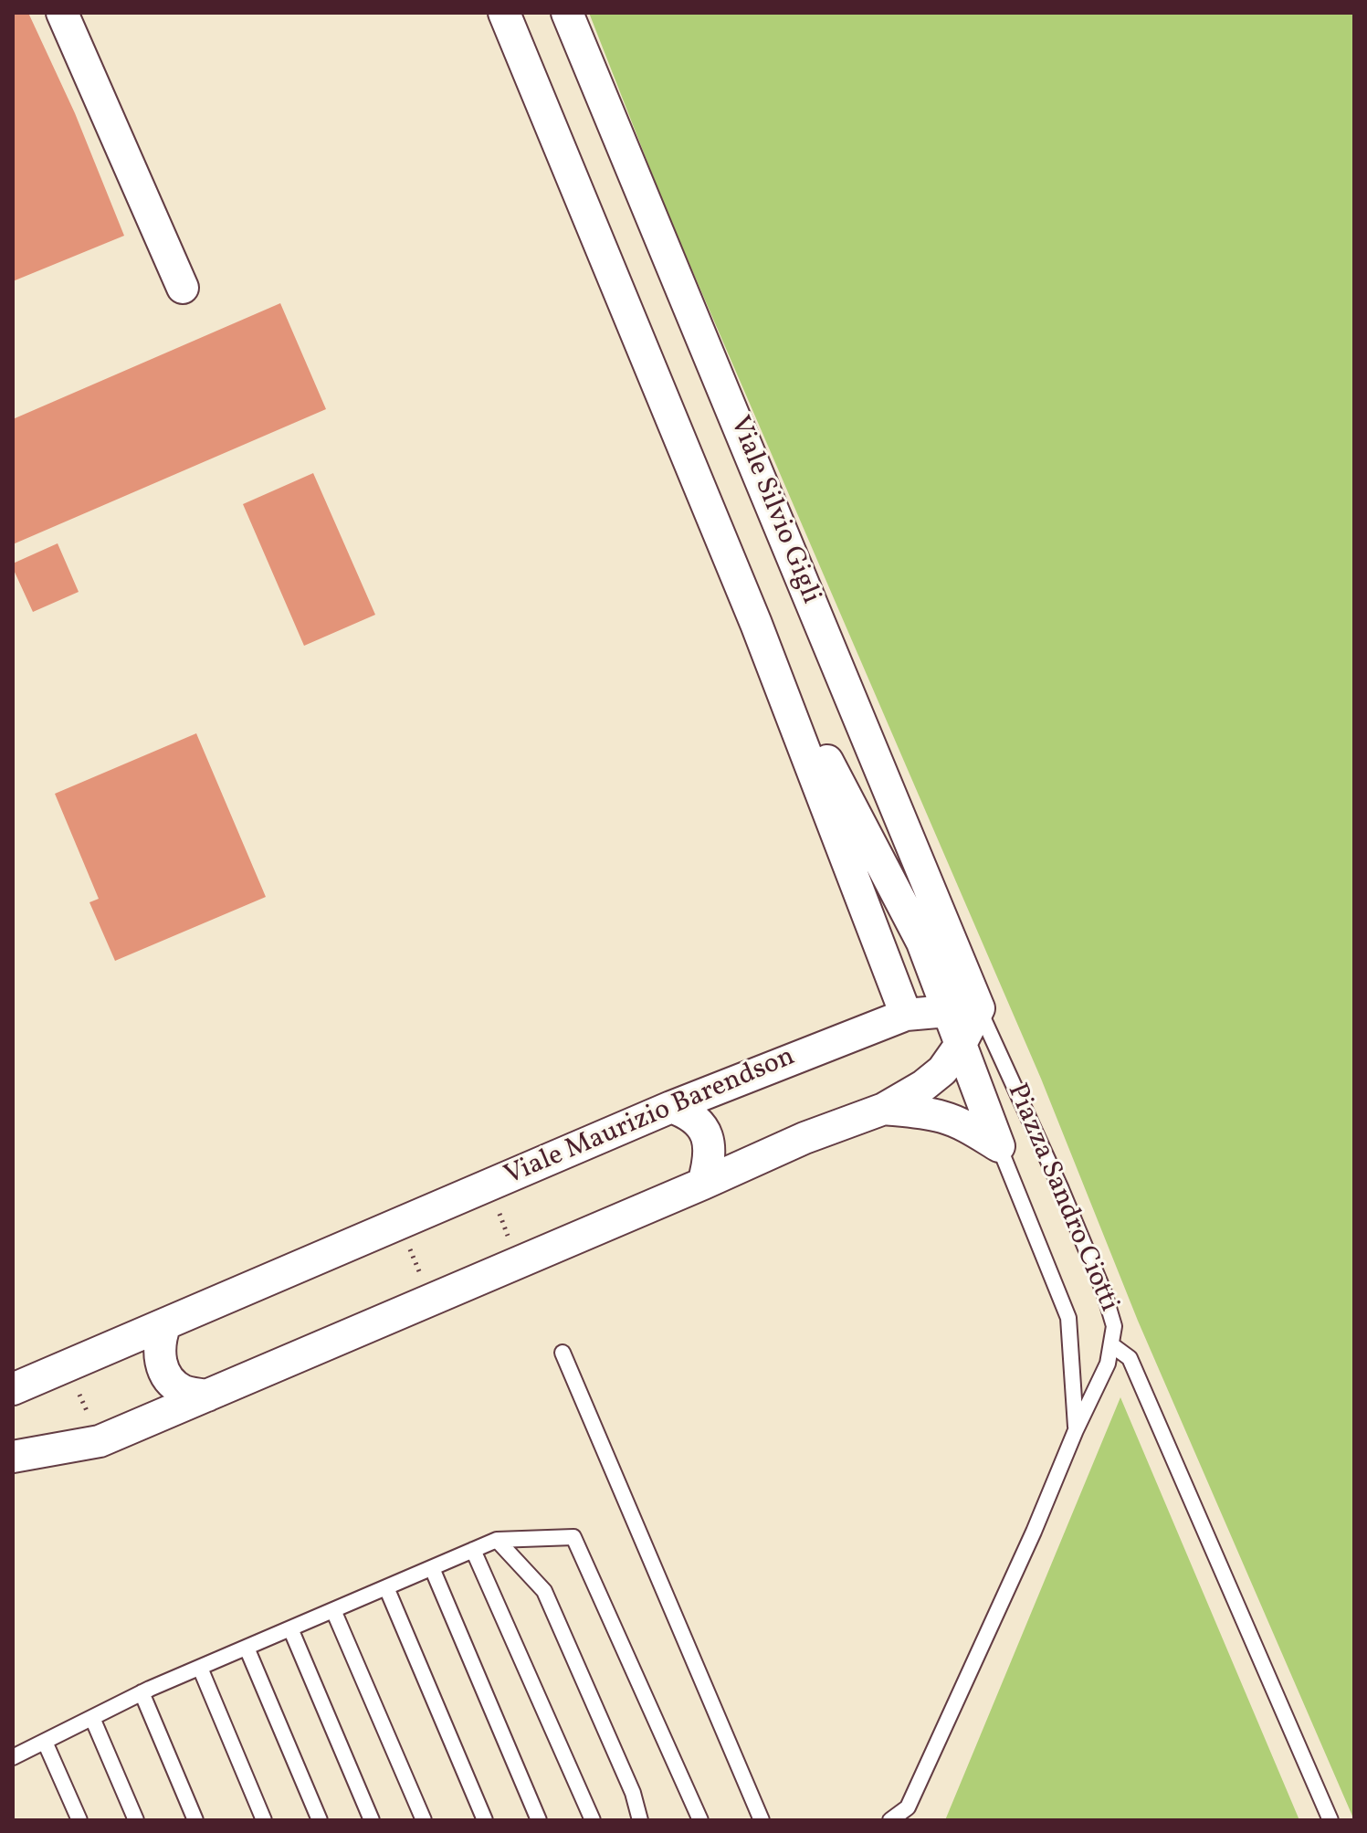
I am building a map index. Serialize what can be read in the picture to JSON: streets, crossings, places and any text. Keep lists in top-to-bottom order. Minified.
{"streets":{"street":["Viale Silvio Gigli","Viale Maurizio Barendson","Piazza Sandro Ciotti"]},"crossings":[["Viale Silvio Gigli","Viale Maurizio Barendson"],["Viale Silvio Gigli","Piazza Sandro Ciotti"],["Viale Maurizio Barendson","Piazza Sandro Ciotti"]]}
